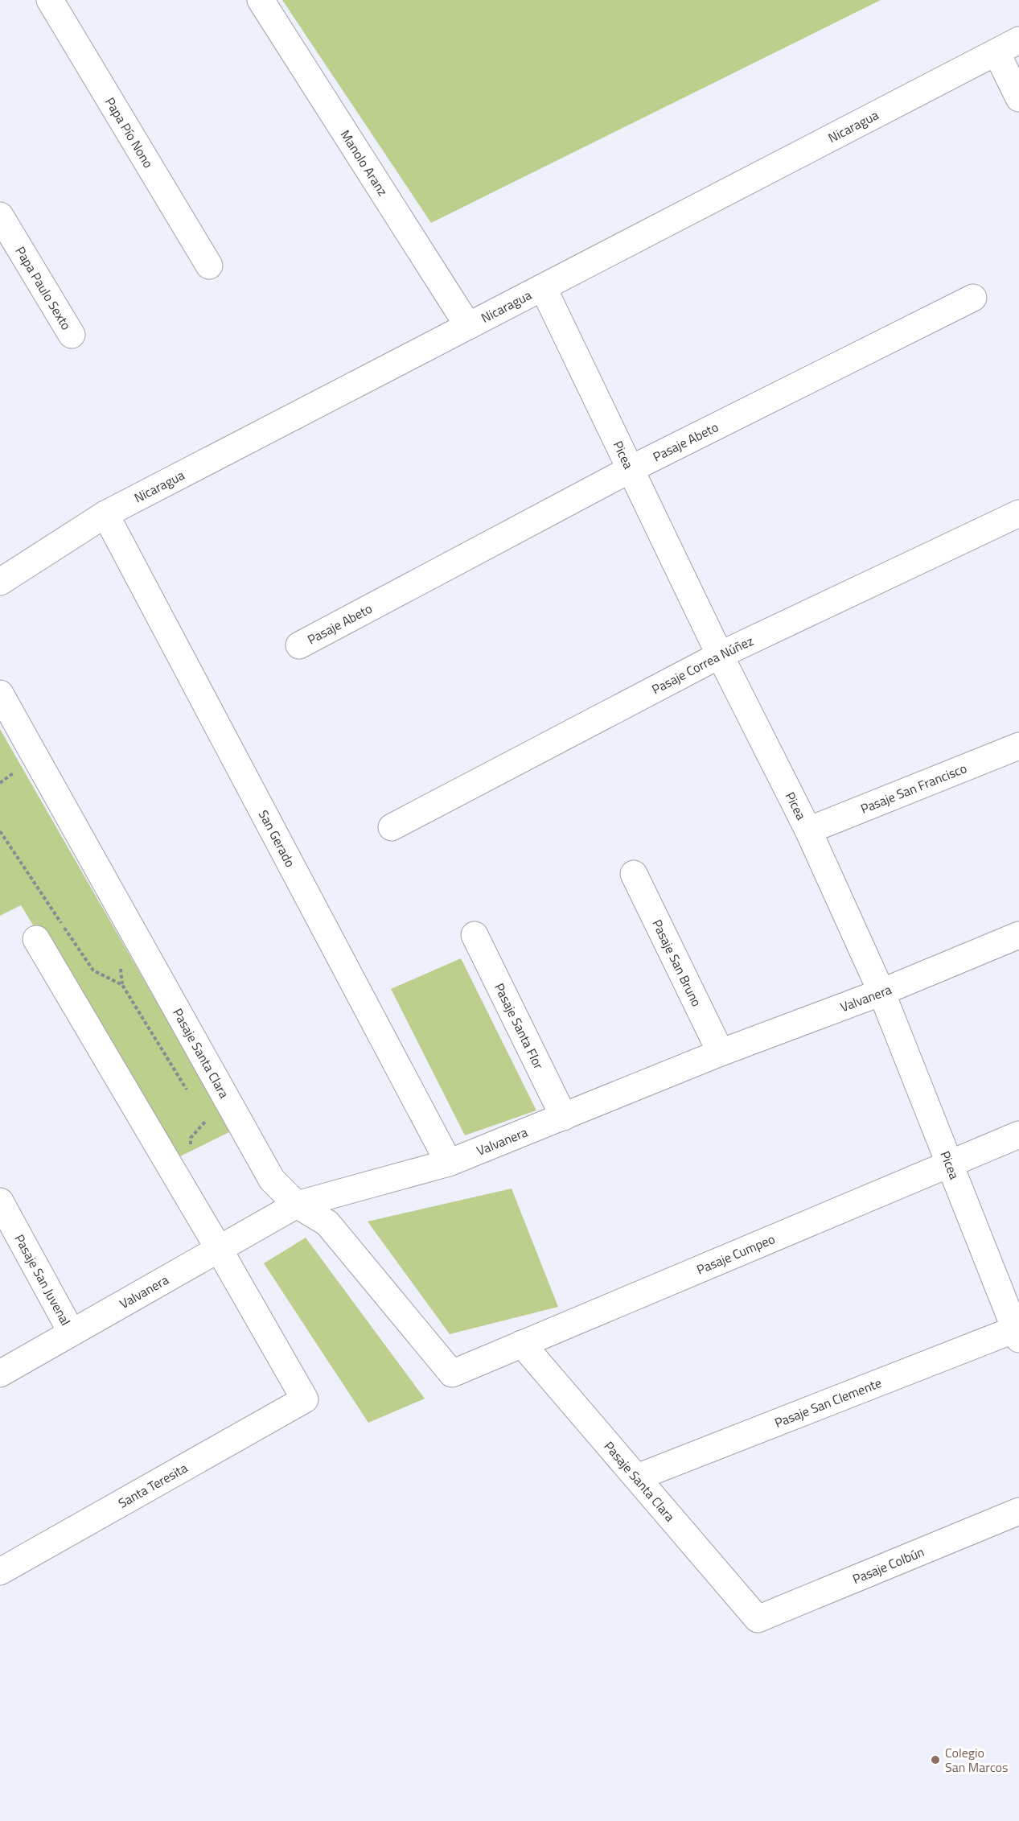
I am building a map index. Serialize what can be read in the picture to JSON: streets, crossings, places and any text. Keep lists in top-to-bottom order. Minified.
{"streets":{"street":["Nicaragua","Papa Pío Nono","Manolo Aranz","Papa Paulo Sexto","Pasaje Abeto","Picea","Pasaje Correa Núñez","Pasaje San Francisco","San Gerado","Pasaje San Bruno","Valvanera","Pasaje Santa Flor","Pasaje Santa Clara","Pasaje Cumpeo","Pasaje San Juvenal","Pasaje San Clemente","Santa Teresita","Pasaje Colbún"]},"crossings":[["Nicaragua","Manolo Aranz"],["Nicaragua","Picea"],["Nicaragua","San Gerado"],["Pasaje Abeto","Picea"],["Picea","Pasaje Correa Núñez"],["Picea","Pasaje San Francisco"],["Picea","Valvanera"],["Picea","Pasaje Cumpeo"],["Picea","Pasaje San Clemente"],["San Gerado","Valvanera"],["Pasaje San Bruno","Valvanera"],["Valvanera","Pasaje Santa Flor"],["Valvanera","Pasaje Santa Clara"],["Valvanera","Pasaje San Juvenal"],["Valvanera","Santa Teresita"],["Pasaje Santa Clara","Pasaje Cumpeo"],["Pasaje Santa Clara","Pasaje San Clemente"],["Pasaje Santa Clara","Pasaje Colbún"]],"places":["Colegio San Marcos"]}
